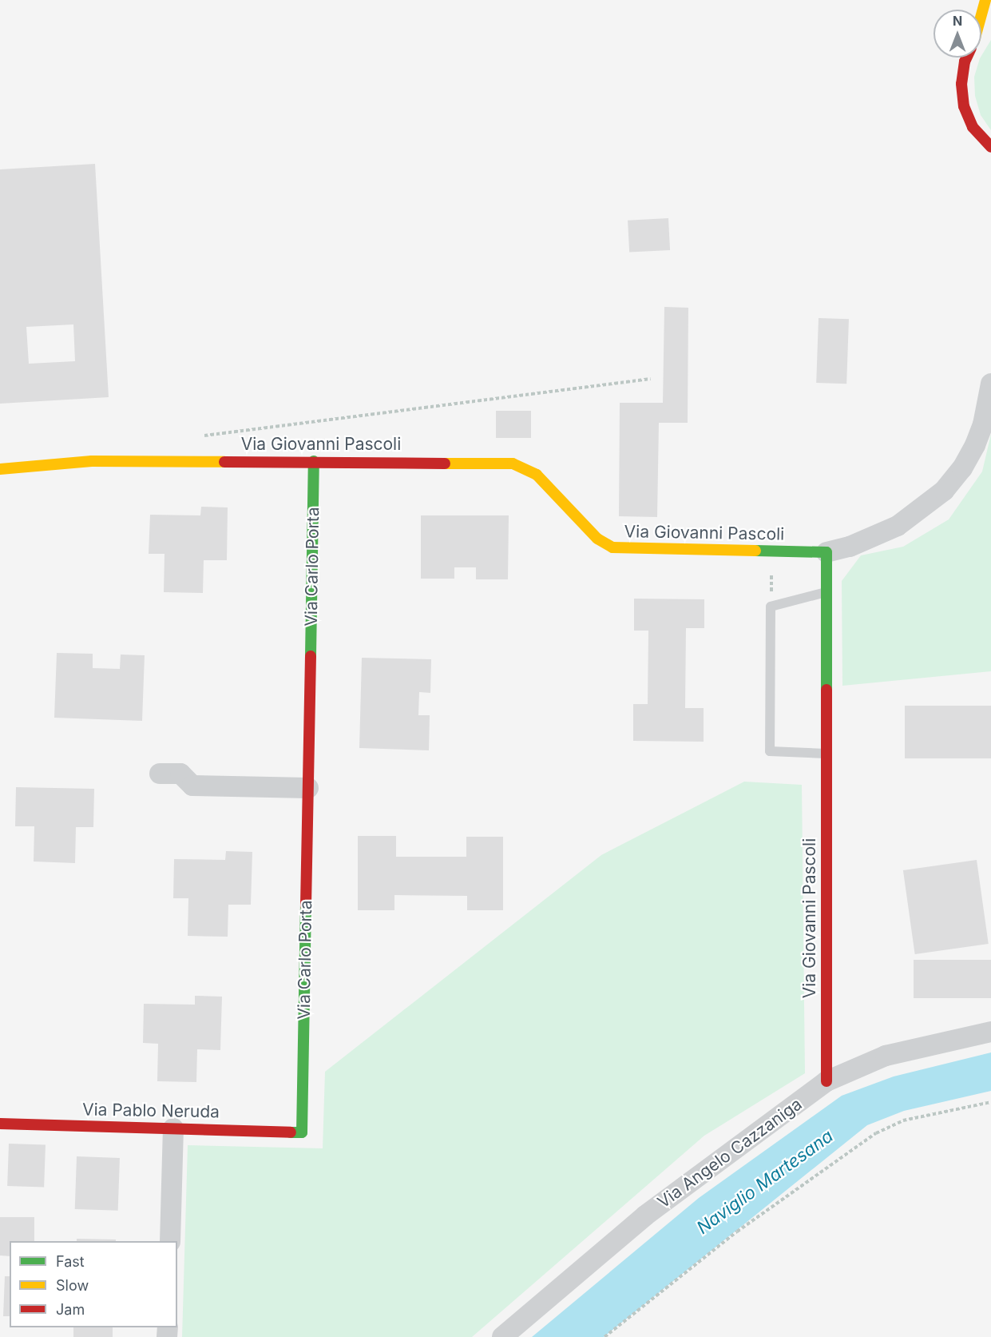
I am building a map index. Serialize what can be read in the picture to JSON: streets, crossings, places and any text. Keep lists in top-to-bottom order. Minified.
{"streets":{"street":["Via Giovanni Pascoli","Via Carlo Porta","Via Pablo Neruda","Via Angelo Cazzaniga"]},"crossings":[["Via Giovanni Pascoli","Via Carlo Porta"],["Via Giovanni Pascoli","Via Angelo Cazzaniga"],["Via Carlo Porta","Via Pablo Neruda"]],"water":["Naviglio Martesana"],"legend":["Fast","Slow","Jam"],"north":"top"}
